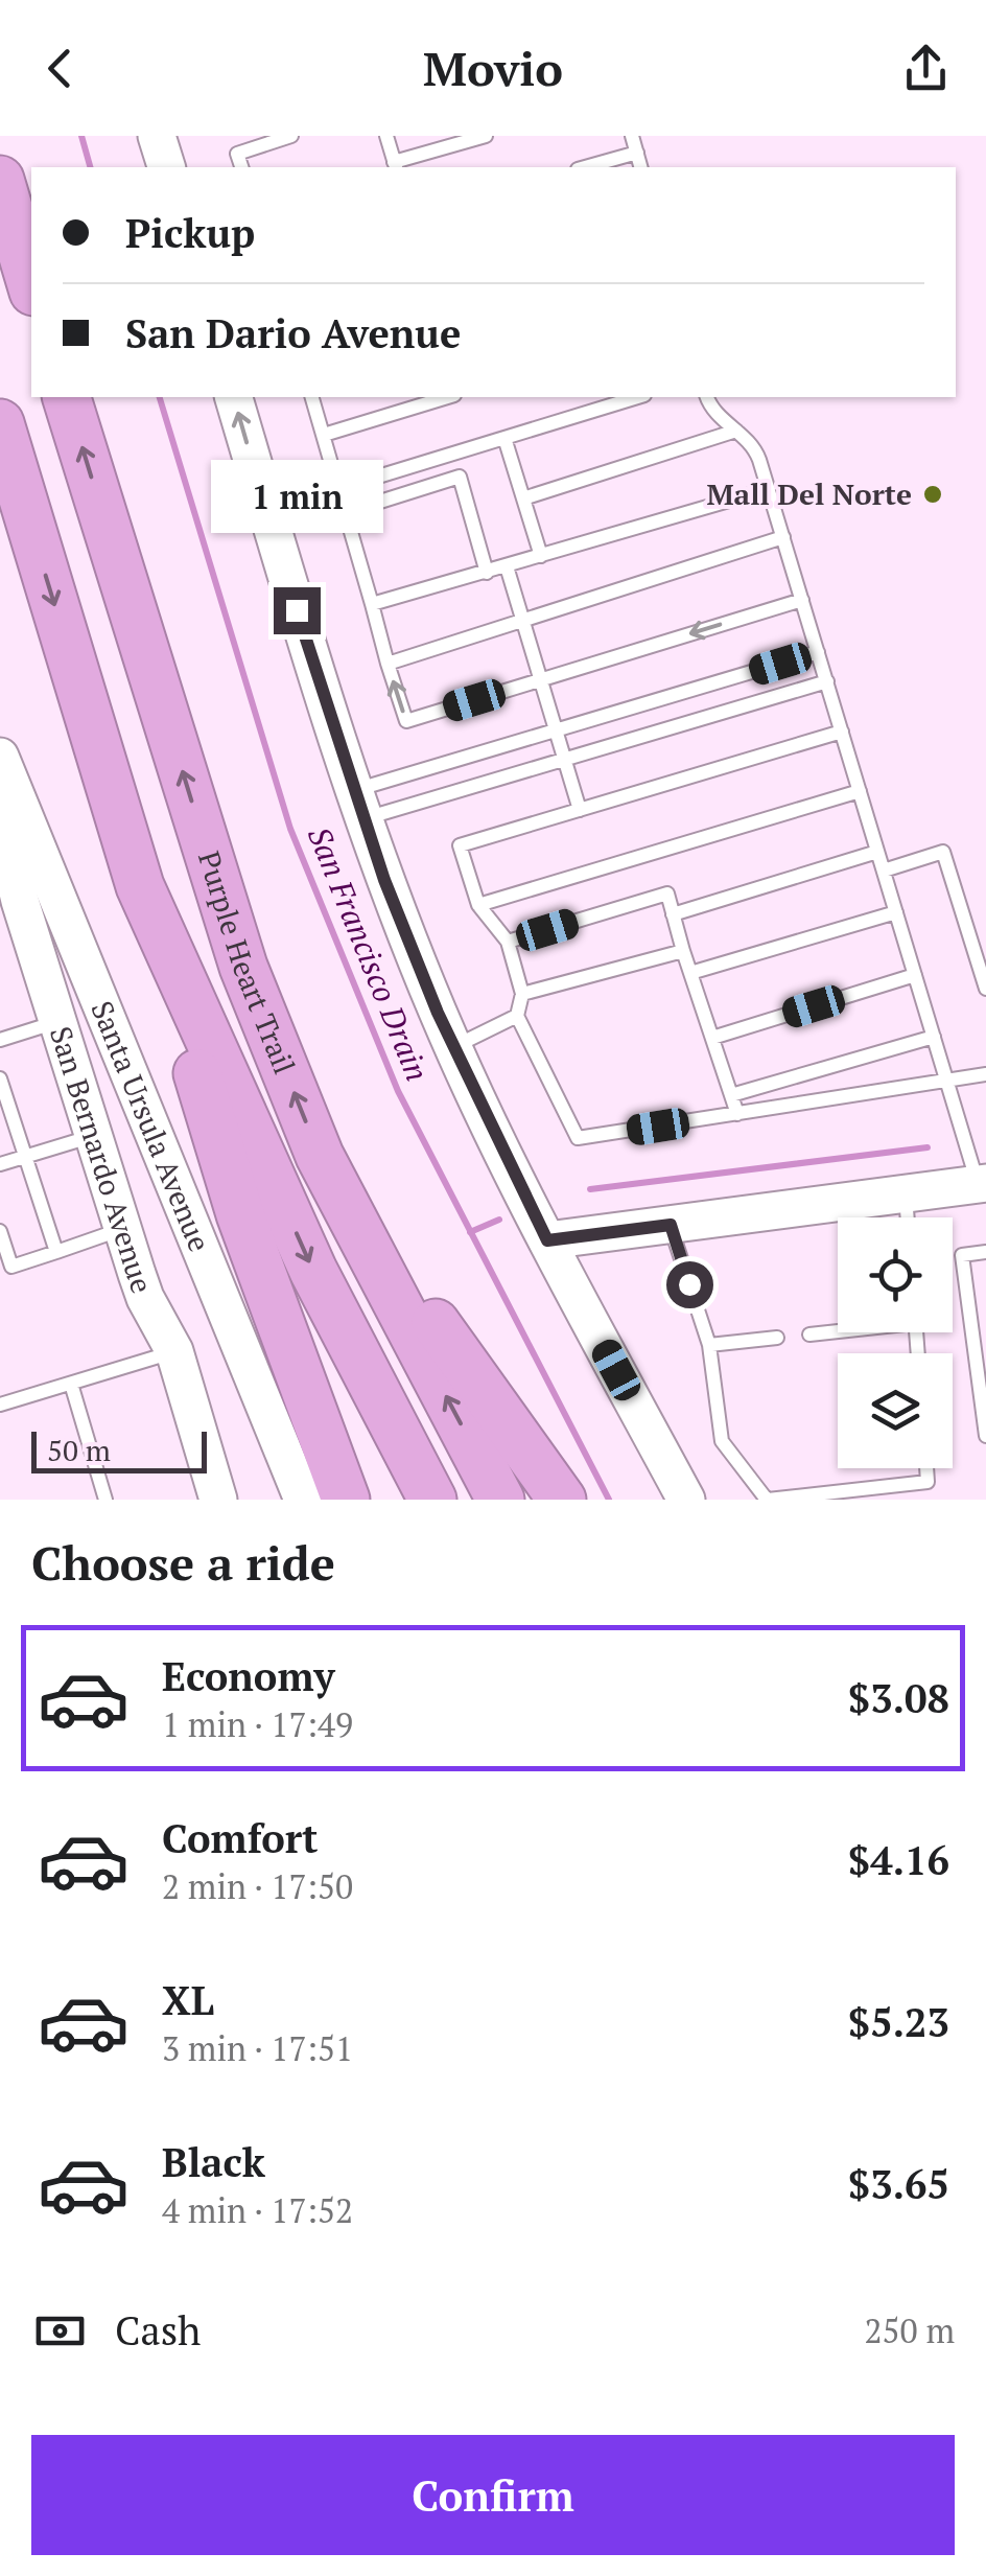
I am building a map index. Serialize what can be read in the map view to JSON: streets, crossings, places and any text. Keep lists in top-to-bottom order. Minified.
{"streets":{"highway":["Purple Heart Trail"],"main road":["Santa Ursula Avenue","San Bernardo Avenue"]},"water":["San Francisco Drain"],"places":["Mall Del Norte"],"scale_bar":"50 m","page":{"header":"Movio","banner":["Pickup","San Dario Avenue"],"bubble":"1 min","scale":"50 m","heading":"Choose a ride","list":[{"name":"Economy","note":"1 min · 17:49","value":"$3.08"},{"name":"Comfort","note":"2 min · 17:50","value":"$4.16"},{"name":"XL","note":"3 min · 17:51","value":"$5.23"},{"name":"Black","note":"4 min · 17:52","value":"$3.65"}],"pay":["Cash","250 m"],"buttons":"Confirm"}}
